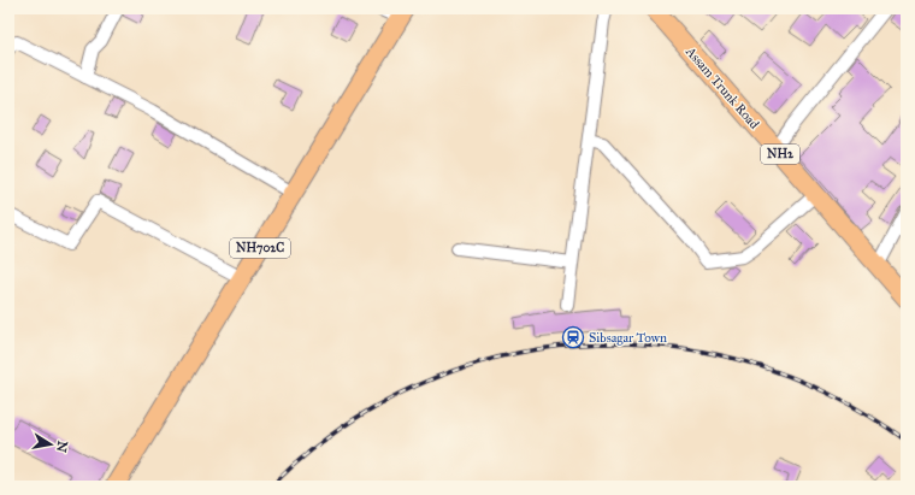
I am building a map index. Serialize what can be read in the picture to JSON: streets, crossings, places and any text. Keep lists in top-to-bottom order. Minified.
{"streets":{"highway":["Assam Trunk Road","NH2","NH702C"]},"places":{"station":["Sibsagar Town"]},"north":"right"}
